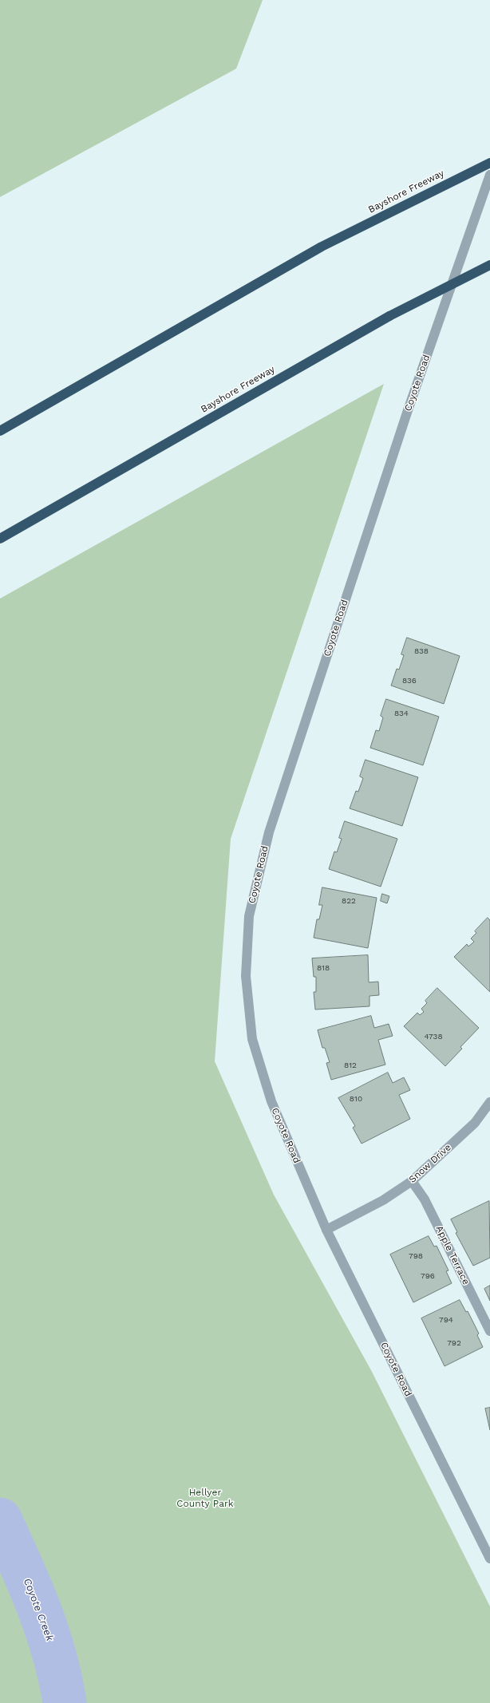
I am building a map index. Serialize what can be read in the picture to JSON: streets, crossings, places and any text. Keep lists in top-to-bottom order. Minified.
{"streets":{"highway":["Bayshore Freeway"],"street":["Coyote Road","Snow Drive","Apple Terrace"]},"crossings":[["Coyote Road","Snow Drive"],["Snow Drive","Apple Terrace"]],"water":["Coyote Creek"],"parks":["Hellyer County Park"],"house_numbers":["838","836","834","822","818","4738","812","810","798","796","794","792"]}
